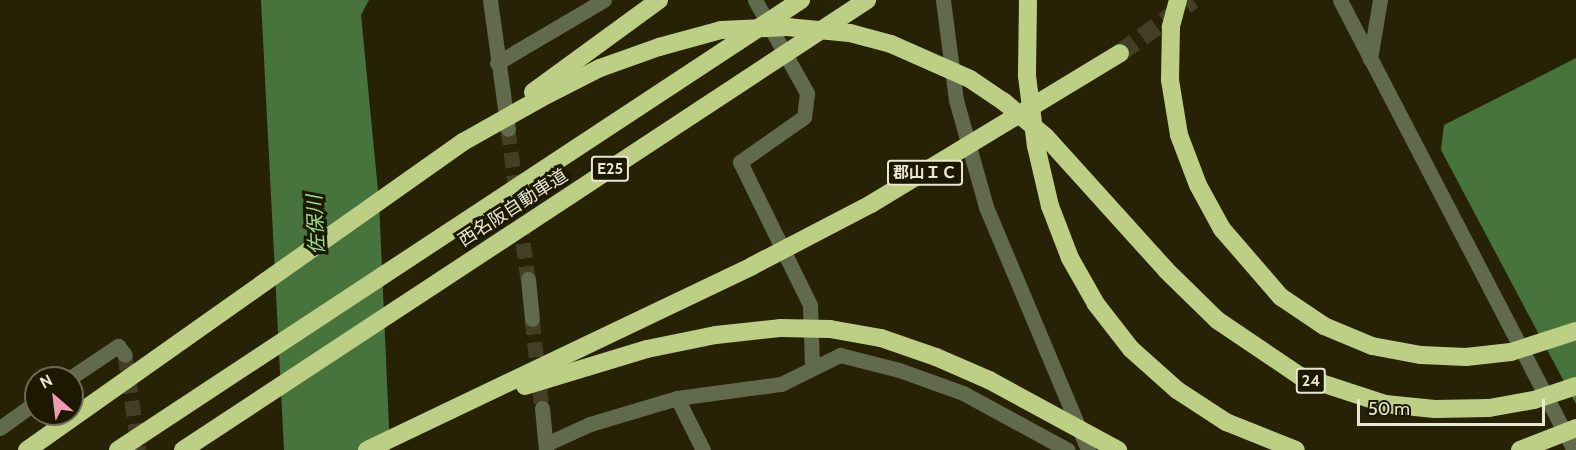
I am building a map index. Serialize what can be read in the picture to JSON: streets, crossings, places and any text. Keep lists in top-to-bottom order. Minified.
{"streets":{"highway":["E25","郡山ＩＣ","西名阪自動車道","24"]},"water":["佐保川"],"scale_bar":"50 m","north":"top left"}
